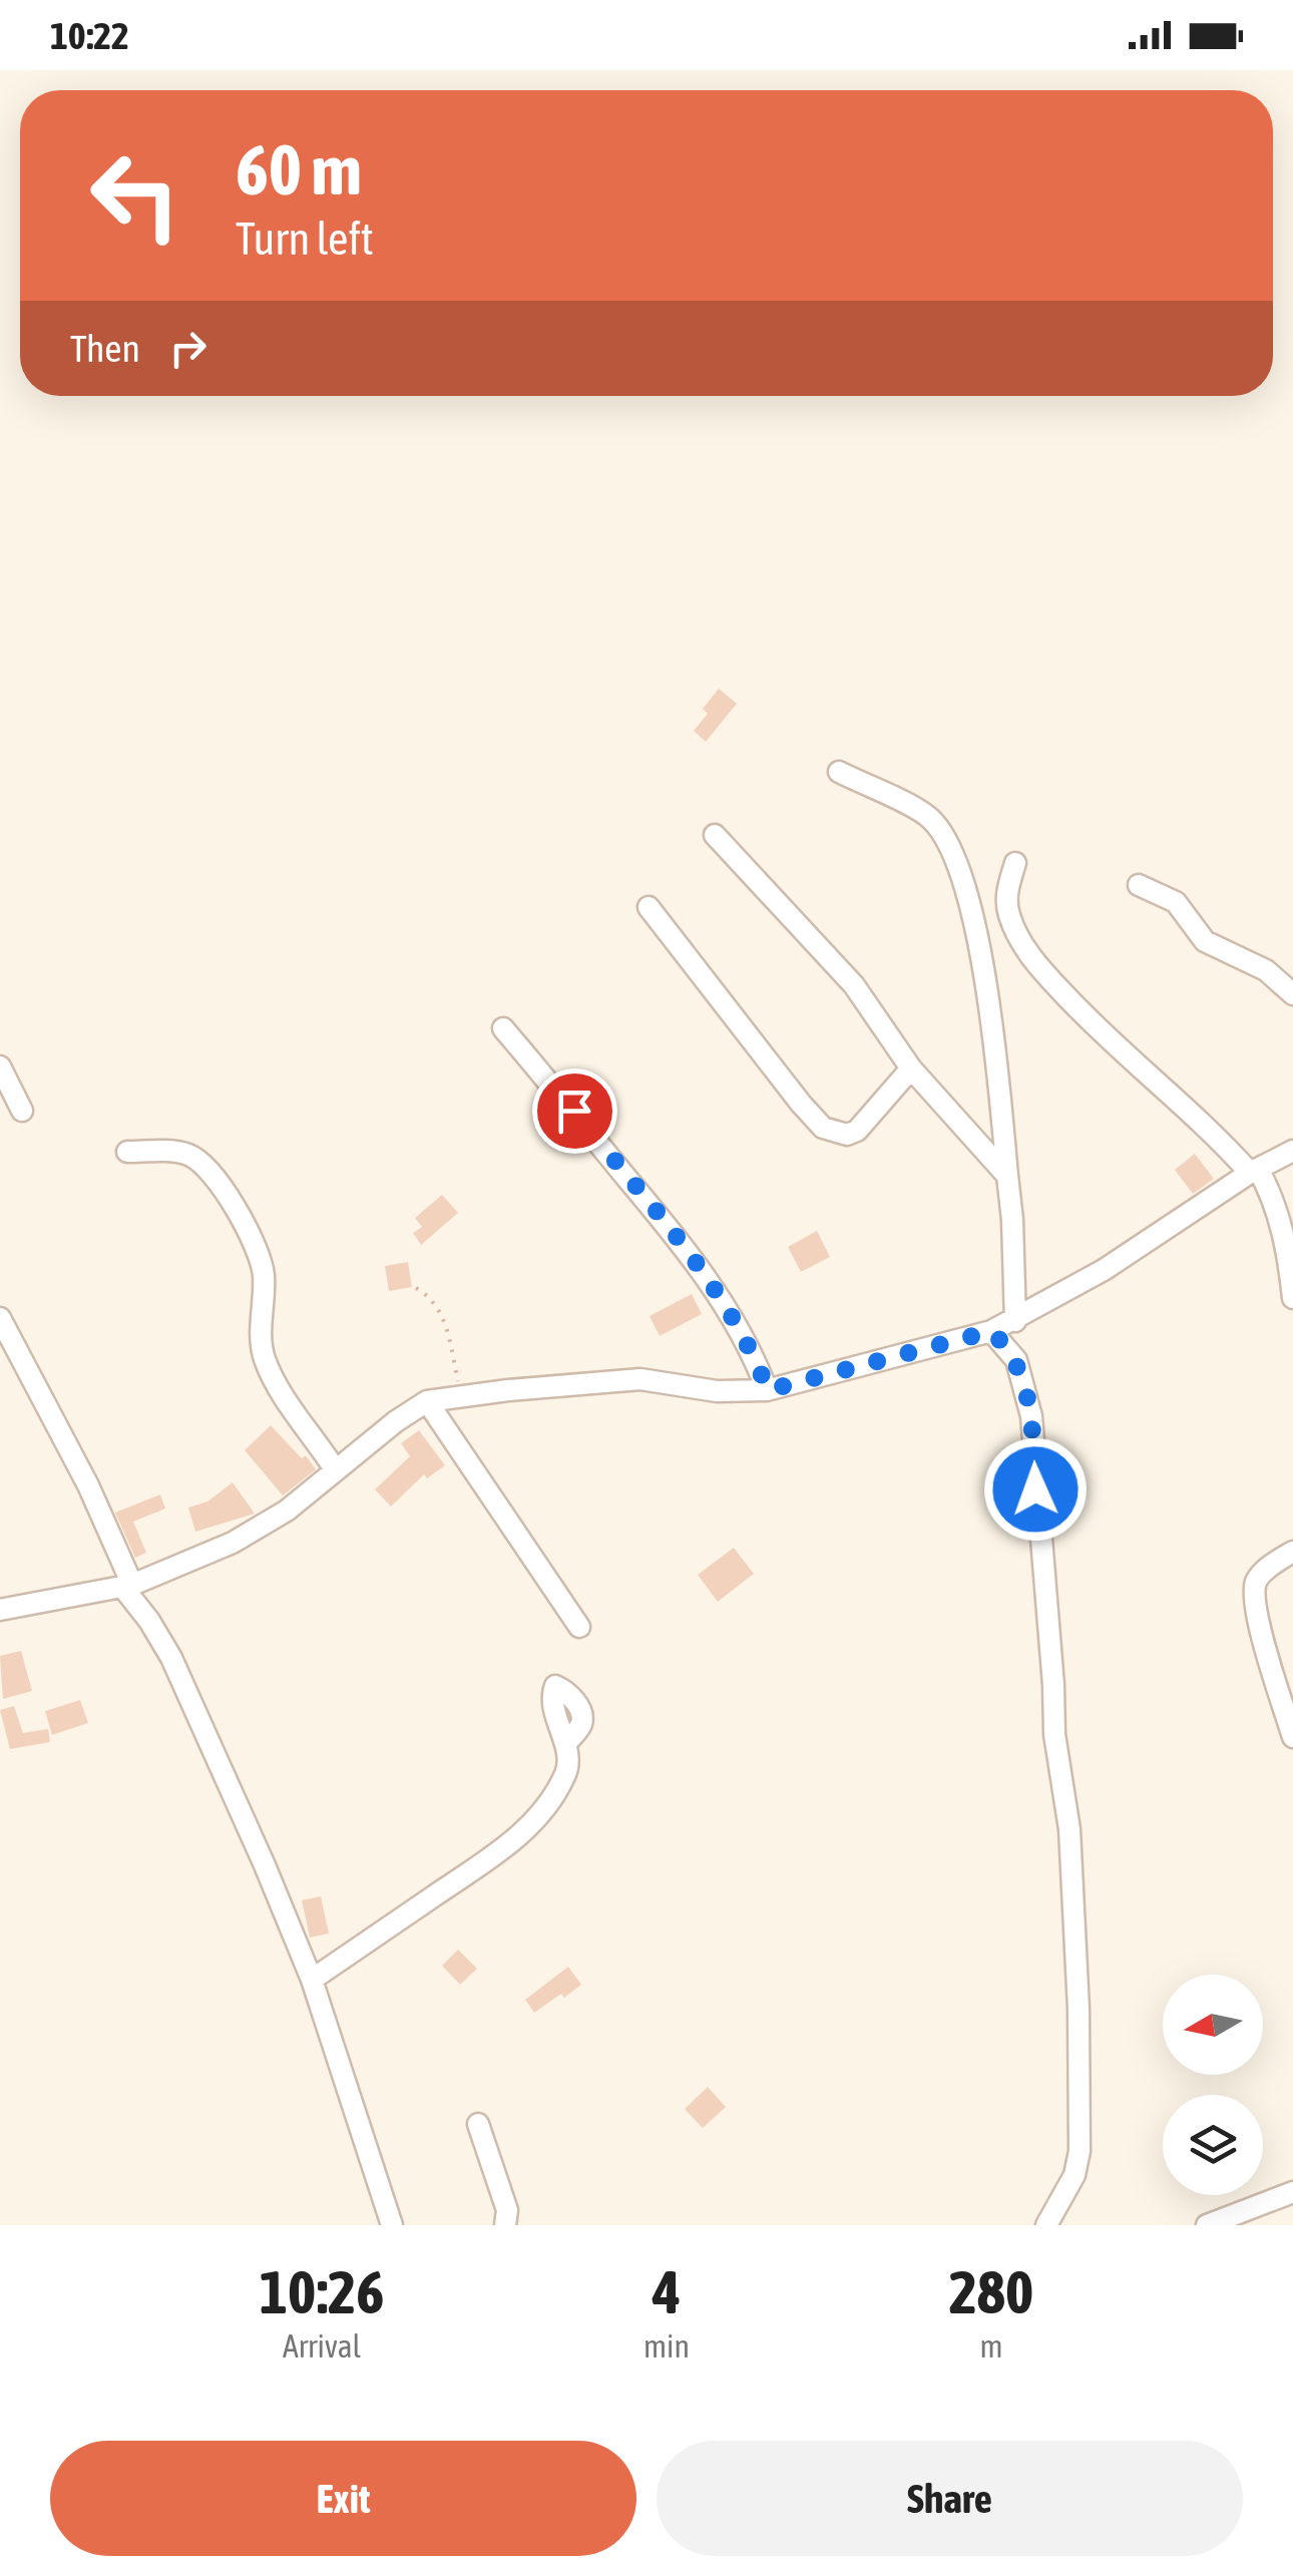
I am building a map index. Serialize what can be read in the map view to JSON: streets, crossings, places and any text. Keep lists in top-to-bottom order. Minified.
{"north":"left","page":{"status":"10:22","turn":["60 m","Turn left"],"then":"Then","eta":["10:26","Arrival","4","min","280","m"],"buttons":["Exit","Share"]}}
